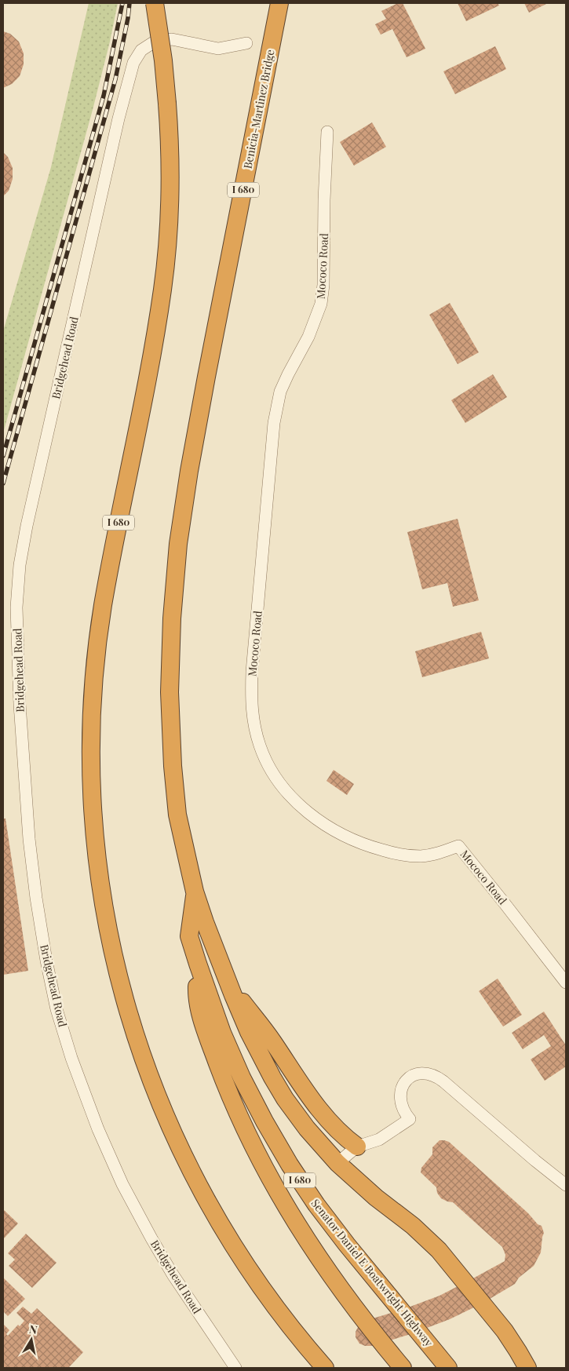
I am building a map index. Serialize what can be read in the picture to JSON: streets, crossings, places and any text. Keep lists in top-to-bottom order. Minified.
{"streets":{"highway":["Benicia-Martinez Bridge","I 680","Senator Daniel E Boatwright Highway"],"street":["Mococo Road","Bridgehead Road"]},"crossings":[["Benicia-Martinez Bridge","Senator Daniel E Boatwright Highway"]],"north":"top"}
